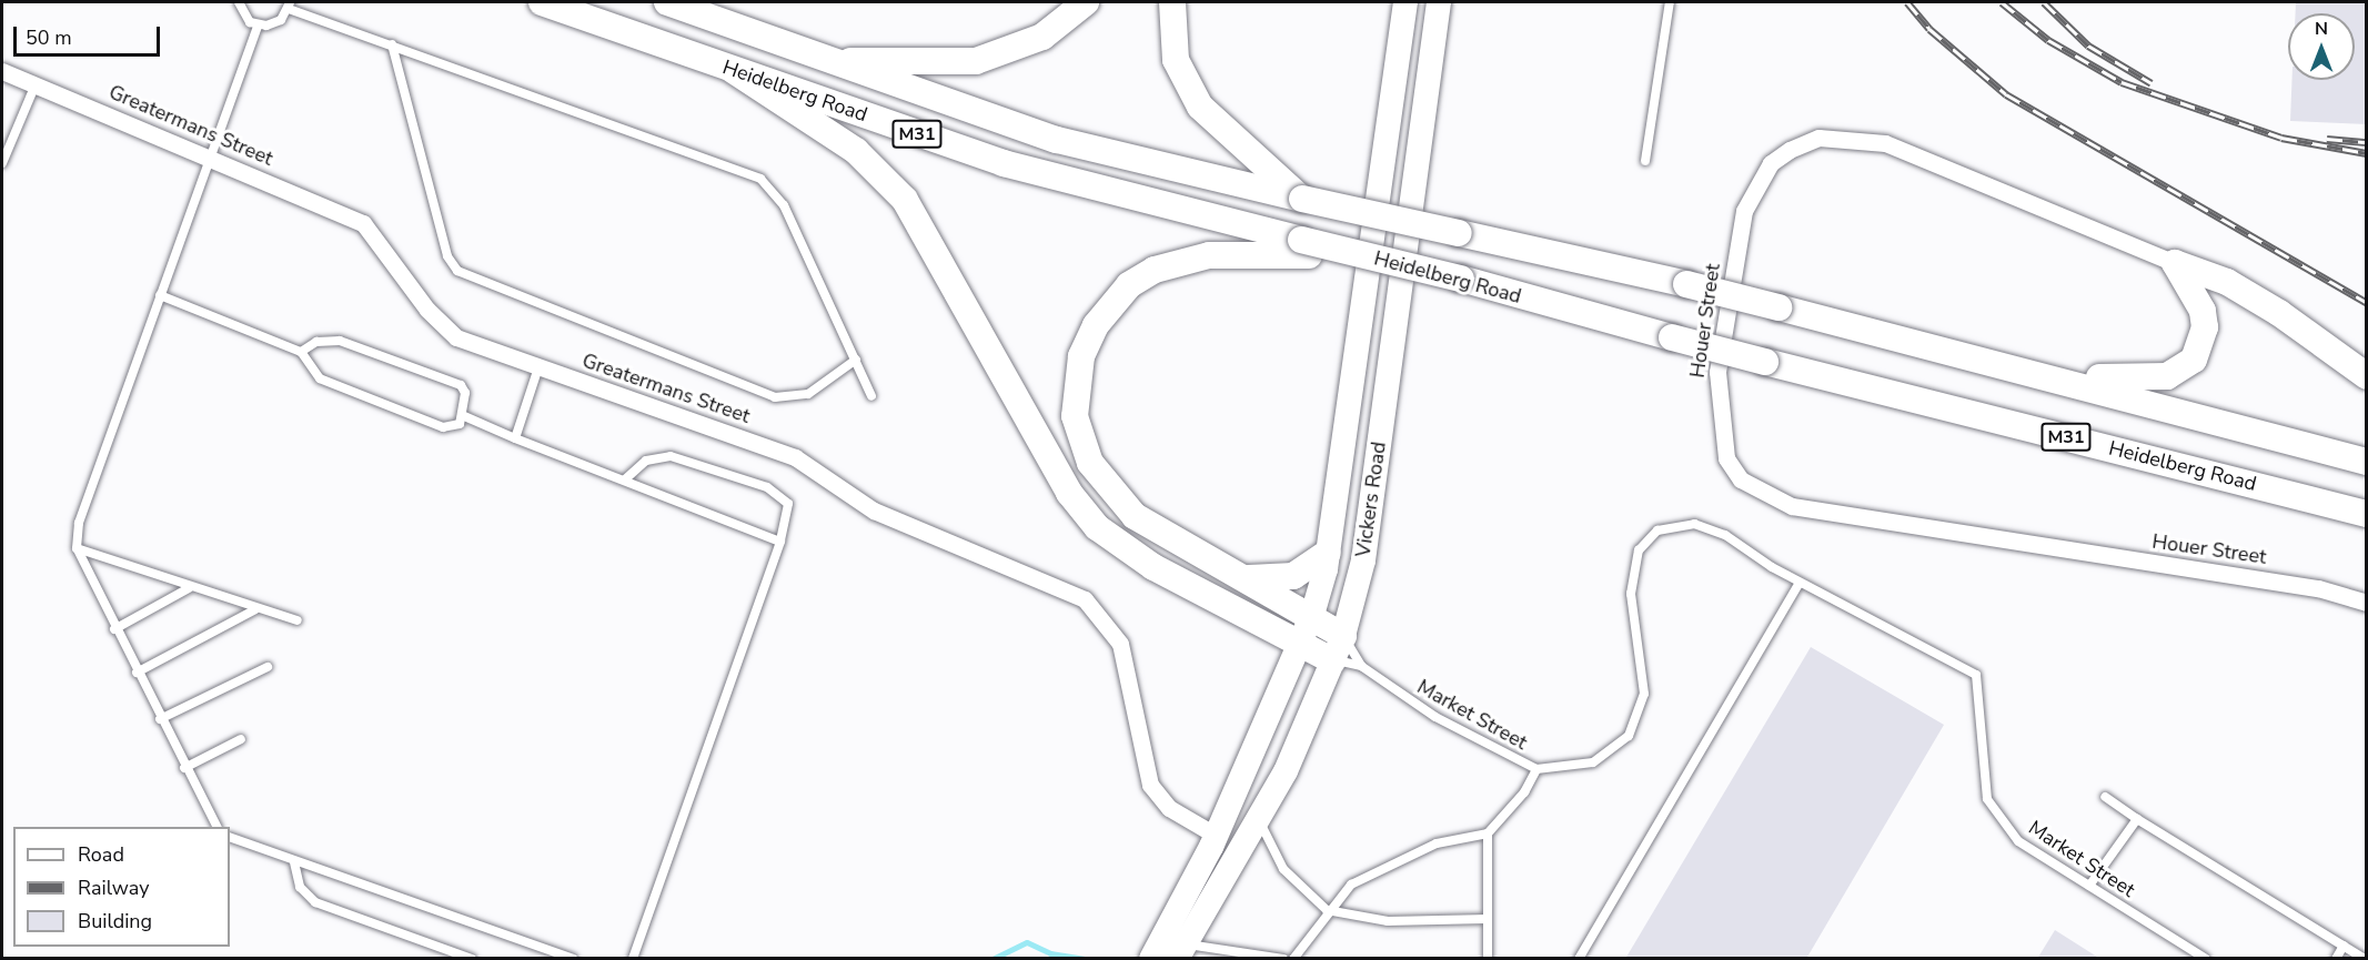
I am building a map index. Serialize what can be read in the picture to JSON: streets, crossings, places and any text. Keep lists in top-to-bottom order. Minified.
{"streets":{"main road":["Heidelberg Road","M31","Vickers Road"],"street":["Greatermans Street","Houer Street"],"lane":["Market Street"]},"crossings":[["Greatermans Street","Vickers Road"],["Vickers Road","Market Street"]],"legend":["Road","Railway","Building"],"scale_bar":"50 m","north":"top"}
